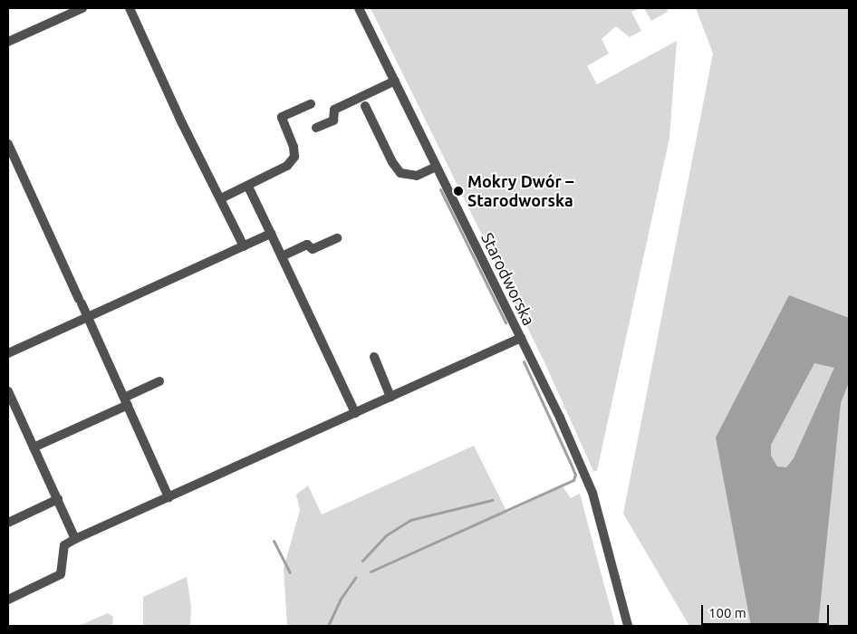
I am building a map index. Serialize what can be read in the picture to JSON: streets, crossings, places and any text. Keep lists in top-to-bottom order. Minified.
{"streets":{"street":["Starodworska"]},"places":["Mokry Dwór – Starodworska"],"scale_bar":"100 m"}
